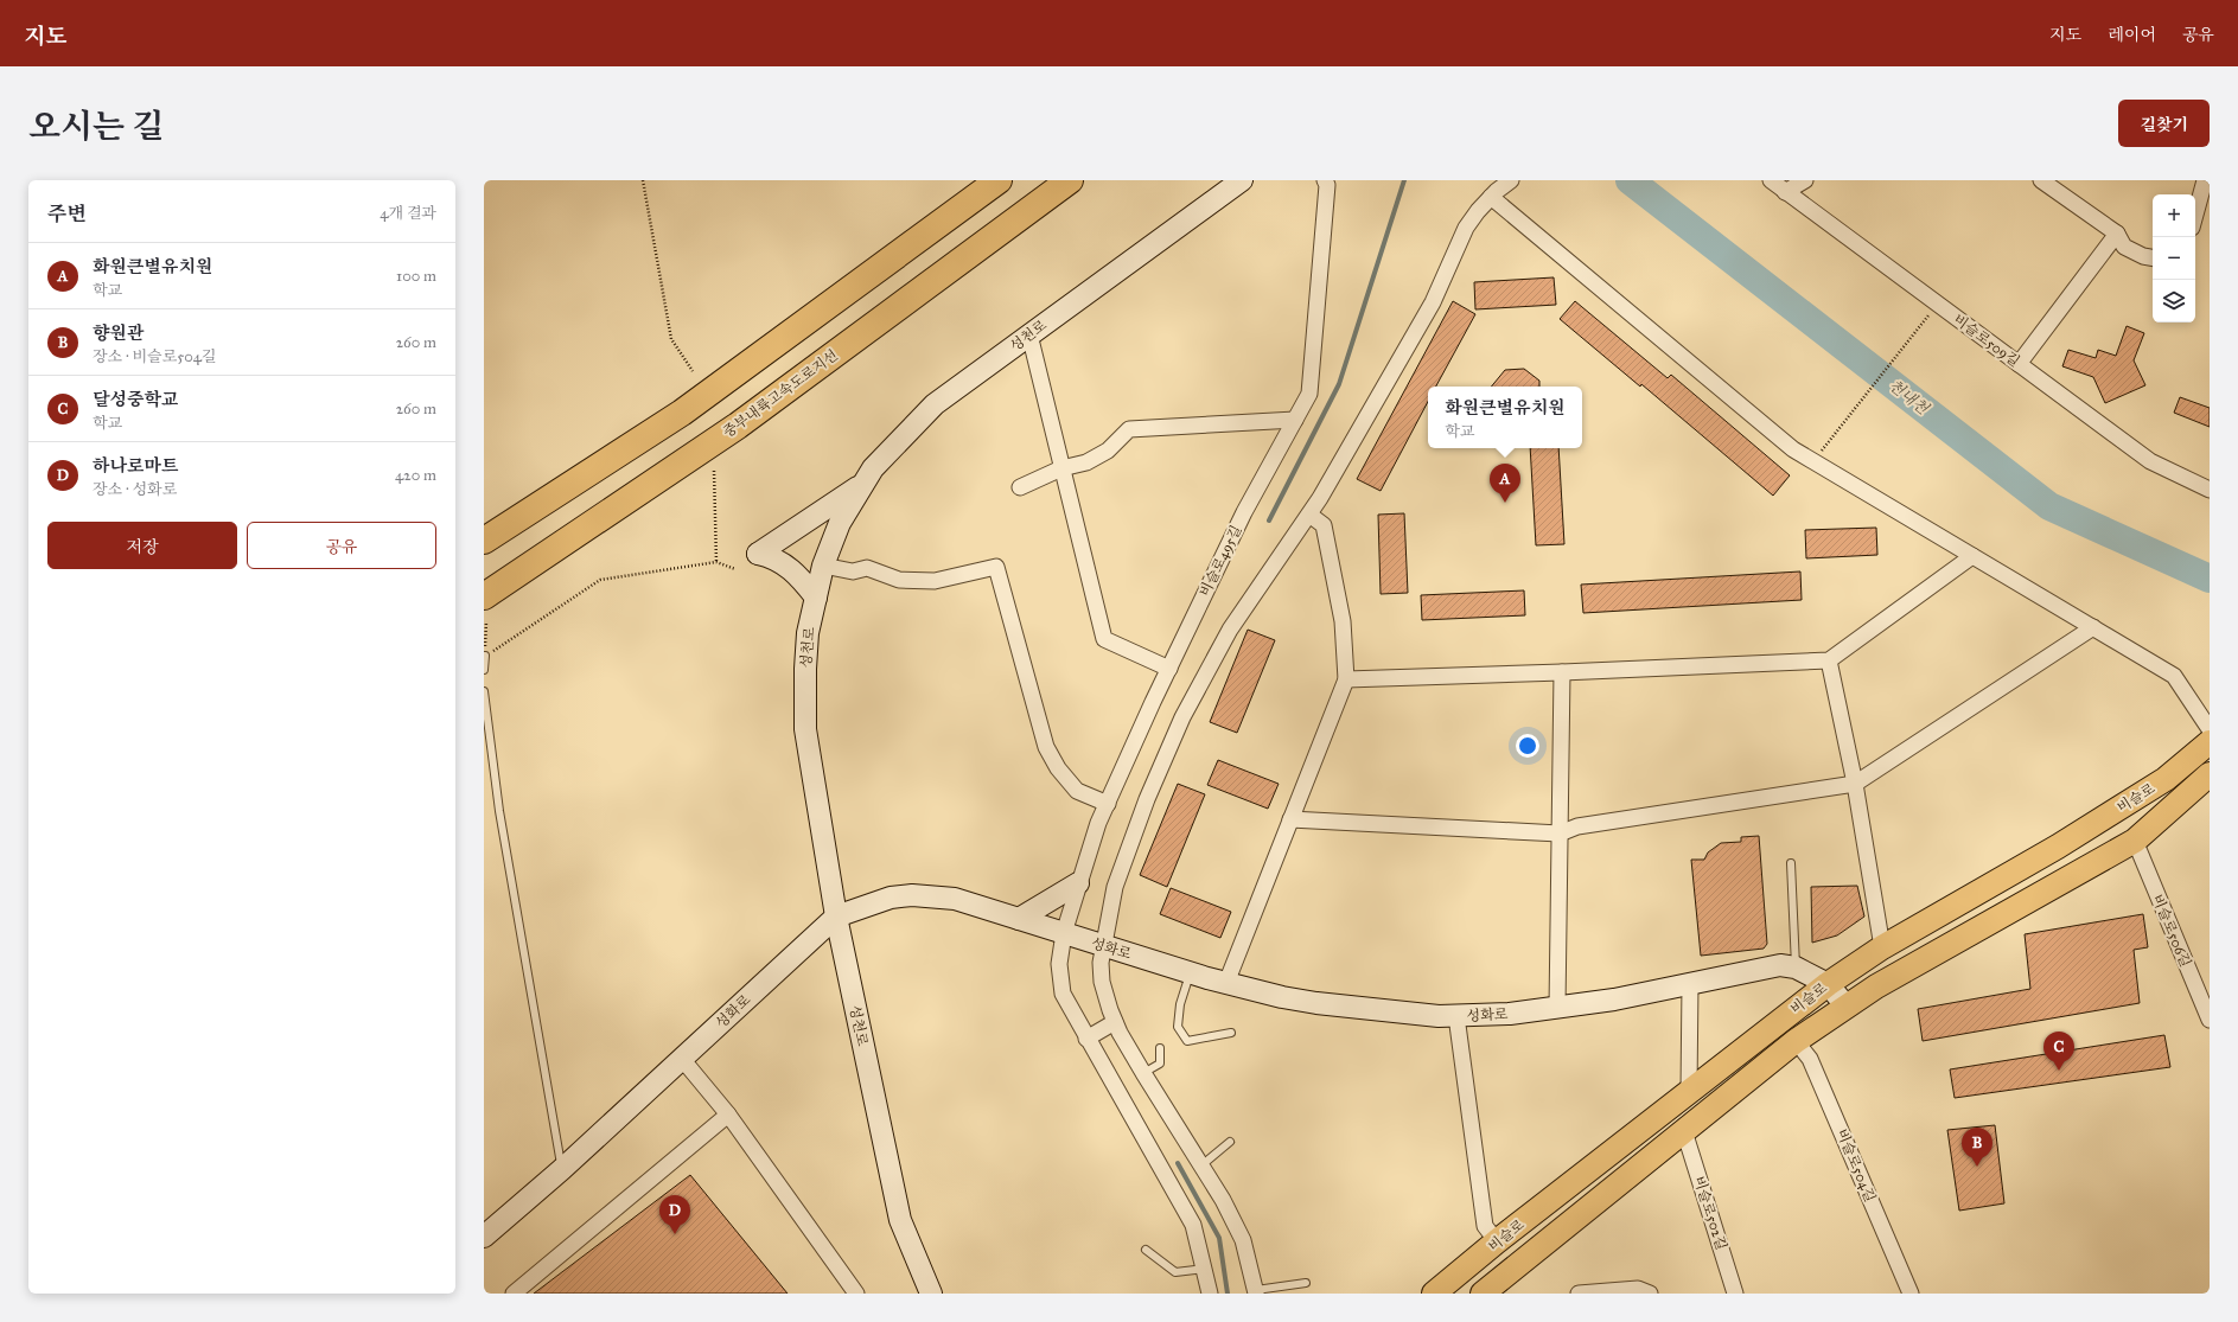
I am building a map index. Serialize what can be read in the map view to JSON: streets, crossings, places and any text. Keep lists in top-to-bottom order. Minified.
{"streets":{"highway":["중부내륙고속도로지선"],"main road":["성천로","비슬로","성화로"],"street":["비슬로509길","비슬로495길","비슬로506길","비슬로504길","비슬로502길"]},"crossings":[["성천로","성화로"],["비슬로495길","성화로"],["비슬로","비슬로506길"],["비슬로","성화로"],["비슬로","비슬로504길"],["비슬로","비슬로502길"]],"water":["천내천"],"page":{"header":"지도","nav":["지도","레이어","공유"],"title":"오시는 길","buttons":["길찾기",["저장","공유"]],"heading":["주변","4개 결과"],"map_buttons":["+","−"],"list":[{"mark":"A","name":"화원큰별유치원","note":"학교","value":"100 m"},{"mark":"B","name":"향원관","note":"장소 · 비슬로504길","value":"260 m"},{"mark":"C","name":"달성중학교","note":"학교","value":"260 m"},{"mark":"D","name":"하나로마트","note":"장소 · 성화로","value":"420 m"}],"popup":["화원큰별유치원","학교"],"pins":["A","C","B","D"]}}
